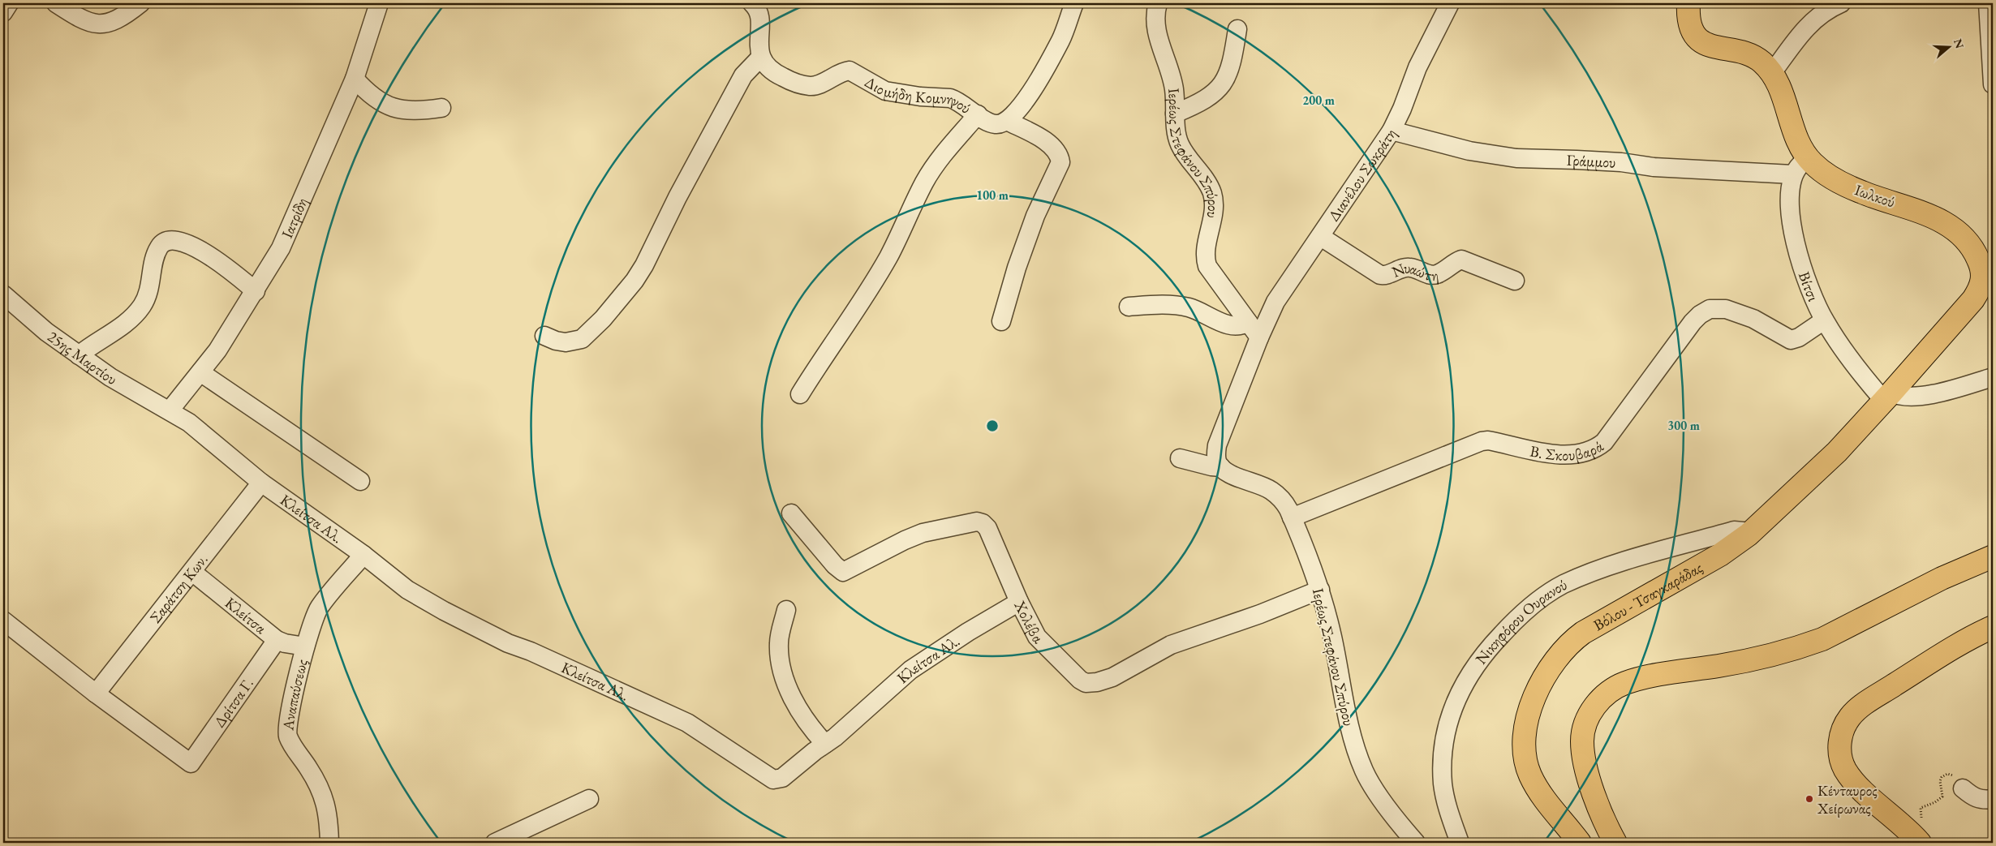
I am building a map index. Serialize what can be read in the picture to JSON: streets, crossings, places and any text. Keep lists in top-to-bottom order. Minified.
{"streets":{"main road":["Ιωλκού","Βόλου - Τσαγκαράδας"],"street":["Διομήδη Κομνηνού","Ιερέως Στεφάνου Σπύρου","Γράμμου","Διανέλου Σωκράτη","Ιατρίδη","Νυαώτη","Βίτσι","25ης Μαρτίου","Β. Σκουβαρά","Κλείτσα Αλ.","Σαράτση Κων.","Κλείτσα","Χολέβα","Νικηφόρου Ουρανού","Αναπαύσεως","Δρίτσα Γ."]},"crossings":[["Ιερέως Στεφάνου Σπύρου","Διανέλου Σωκράτη"],["Ιερέως Στεφάνου Σπύρου","Β. Σκουβαρά"],["Ιερέως Στεφάνου Σπύρου","Χολέβα"],["Γράμμου","Διανέλου Σωκράτη"],["Γράμμου","Βίτσι"],["Διανέλου Σωκράτη","Νυαώτη"],["Ιωλκού","Βίτσι"],["Ιωλκού","Βόλου - Τσαγκαράδας"],["Ιατρίδη","25ης Μαρτίου"],["Ιατρίδη","Κλείτσα Αλ."],["Βίτσι","Β. Σκουβαρά"],["Βίτσι","Βόλου - Τσαγκαράδας"],["25ης Μαρτίου","Κλείτσα Αλ."],["Κλείτσα Αλ.","Σαράτση Κων."],["Κλείτσα Αλ.","Χολέβα"],["Κλείτσα Αλ.","Αναπαύσεως"],["Σαράτση Κων.","Κλείτσα"],["Σαράτση Κων.","Δρίτσα Γ."],["Βόλου - Τσαγκαράδας","Νικηφόρου Ουρανού"],["Κλείτσα","Αναπαύσεως"],["Κλείτσα","Δρίτσα Γ."]],"places":["Κένταυρος Χείρωνας"],"north":"right","rings":["200 m","100 m","300 m"]}
